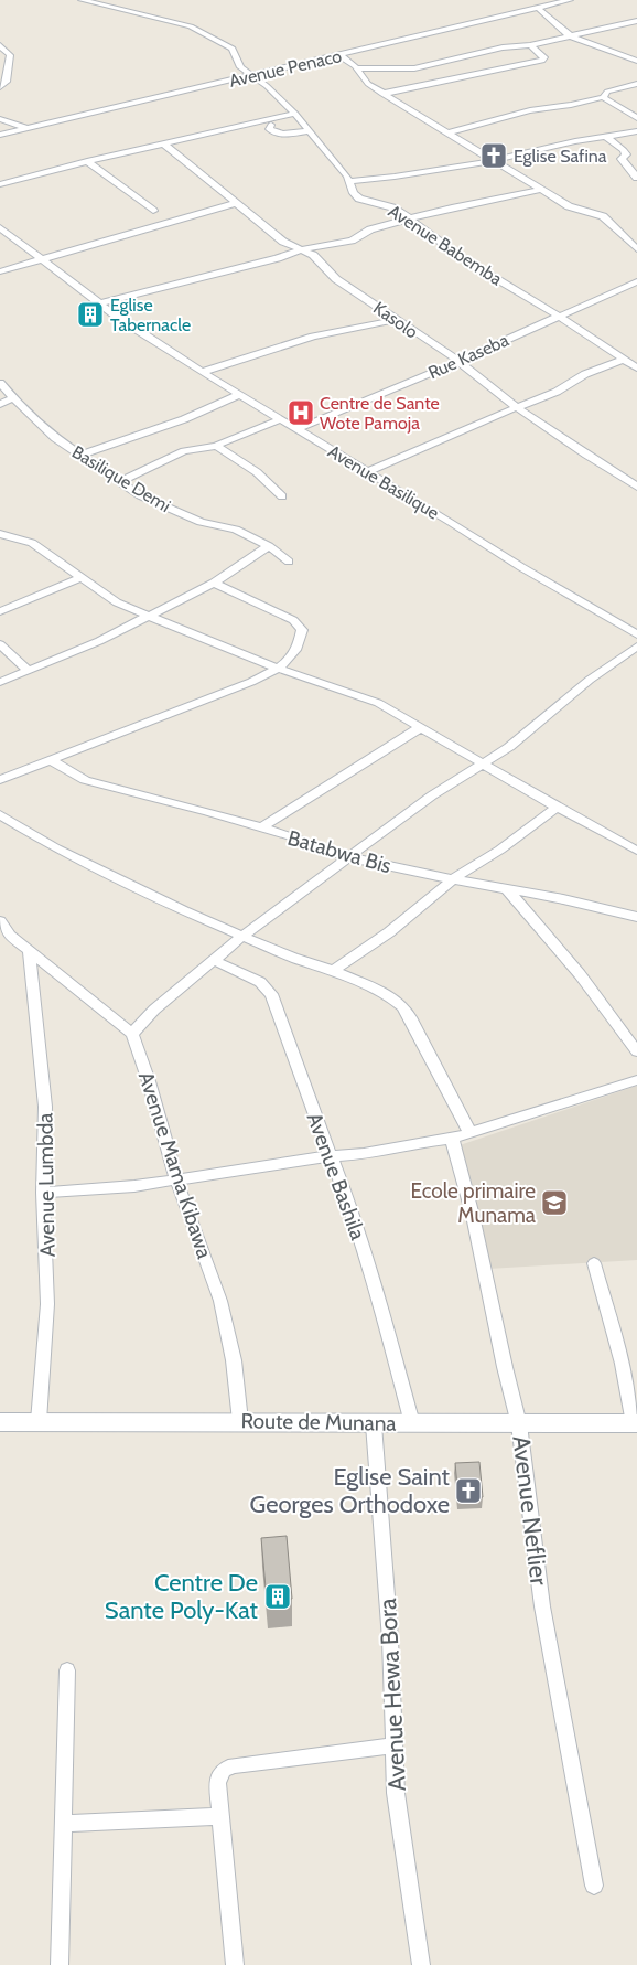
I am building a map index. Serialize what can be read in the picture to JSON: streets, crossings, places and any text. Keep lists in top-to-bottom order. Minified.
{"streets":{"main road":["Route de Munana"],"street":["Avenue Penaco","Avenue Babemba","Kasolo","Rue Kaseba","Basilique Demi","Avenue Basilique","Batabwa Bis","Avenue Mama Kibawa","Avenue Bashila","Avenue Lumbda","Avenue Neflier","Avenue Hewa Bora"]},"crossings":[["Avenue Penaco","Avenue Babemba"],["Avenue Babemba","Rue Kaseba"],["Kasolo","Rue Kaseba"],["Rue Kaseba","Avenue Basilique"],["Avenue Mama Kibawa","Route de Munana"],["Avenue Bashila","Route de Munana"],["Avenue Lumbda","Route de Munana"],["Route de Munana","Avenue Neflier"],["Route de Munana","Avenue Hewa Bora"]],"places":{"church":["Eglise Safina","Eglise Saint Georges Orthodoxe"],"building":["Eglise Tabernacle","Centre De Sante Poly-Kat"],"hospital":["Centre de Sante Wote Pamoja"],"school or university":["Ecole primaire Munama"]}}
